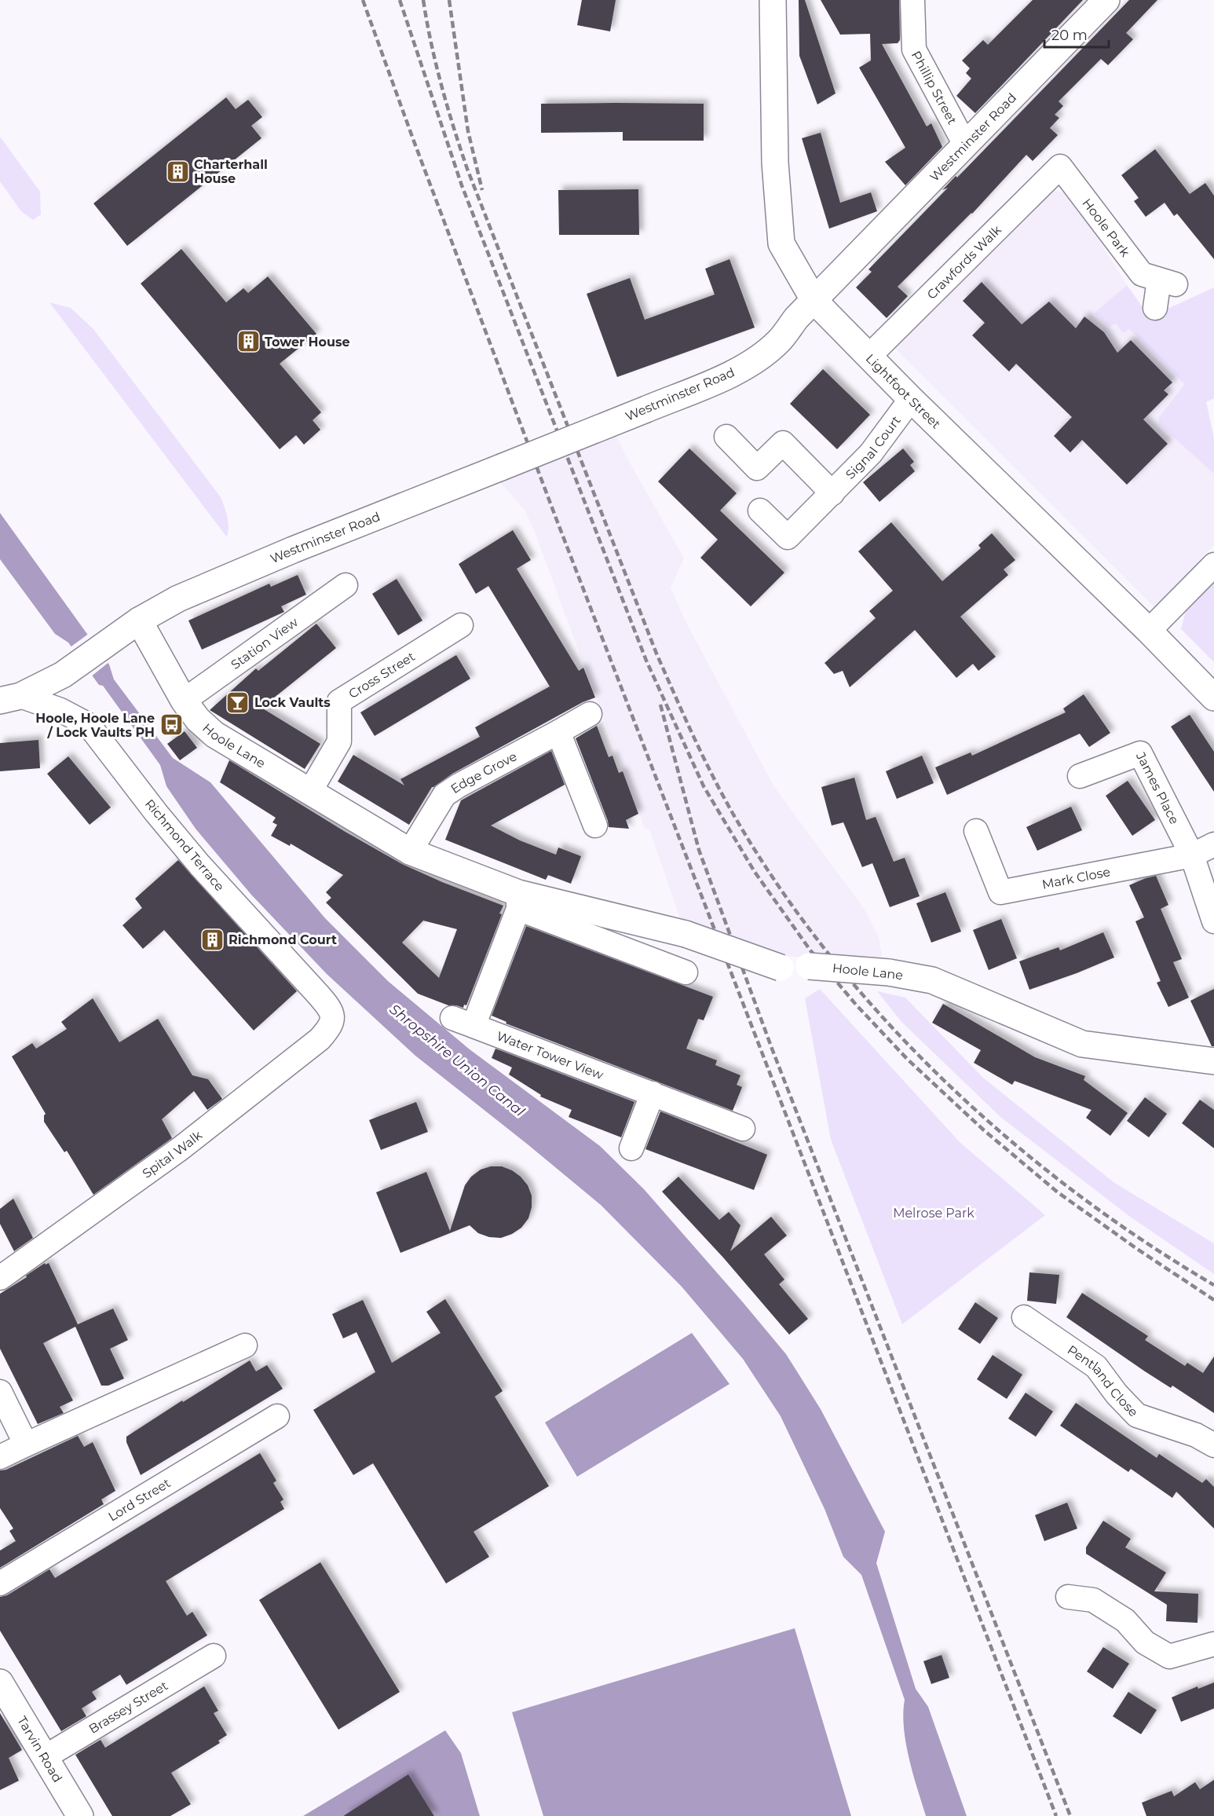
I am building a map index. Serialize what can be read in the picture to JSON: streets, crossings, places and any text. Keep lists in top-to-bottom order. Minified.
{"streets":{"main road":["Westminster Road","Lightfoot Street","Hoole Lane","Tarvin Road"],"street":["Phillip Street","Hoole Park","Crawfords Walk","Signal Court","Station View","Cross Street","Edge Grove","James Place","Richmond Terrace","Mark Close","Water Tower View","Spital Walk","Pentland Close","Lord Street","Brassey Street"]},"crossings":[["Phillip Street","Westminster Road"],["Westminster Road","Lightfoot Street"],["Westminster Road","Hoole Lane"],["Hoole Park","Crawfords Walk"],["Crawfords Walk","Lightfoot Street"],["Lightfoot Street","Signal Court"],["Station View","Hoole Lane"],["Cross Street","Hoole Lane"],["Hoole Lane","Edge Grove"],["James Place","Mark Close"],["Richmond Terrace","Spital Walk"],["Brassey Street","Tarvin Road"]],"water":["Shropshire Union Canal"],"parks":["Melrose Park"],"places":{"building":["Charterhall House","Tower House","Richmond Court"],"bar":["Lock Vaults"],"bus stop":["Hoole, Hoole Lane / Lock Vaults PH"]},"scale_bar":"20 m"}
